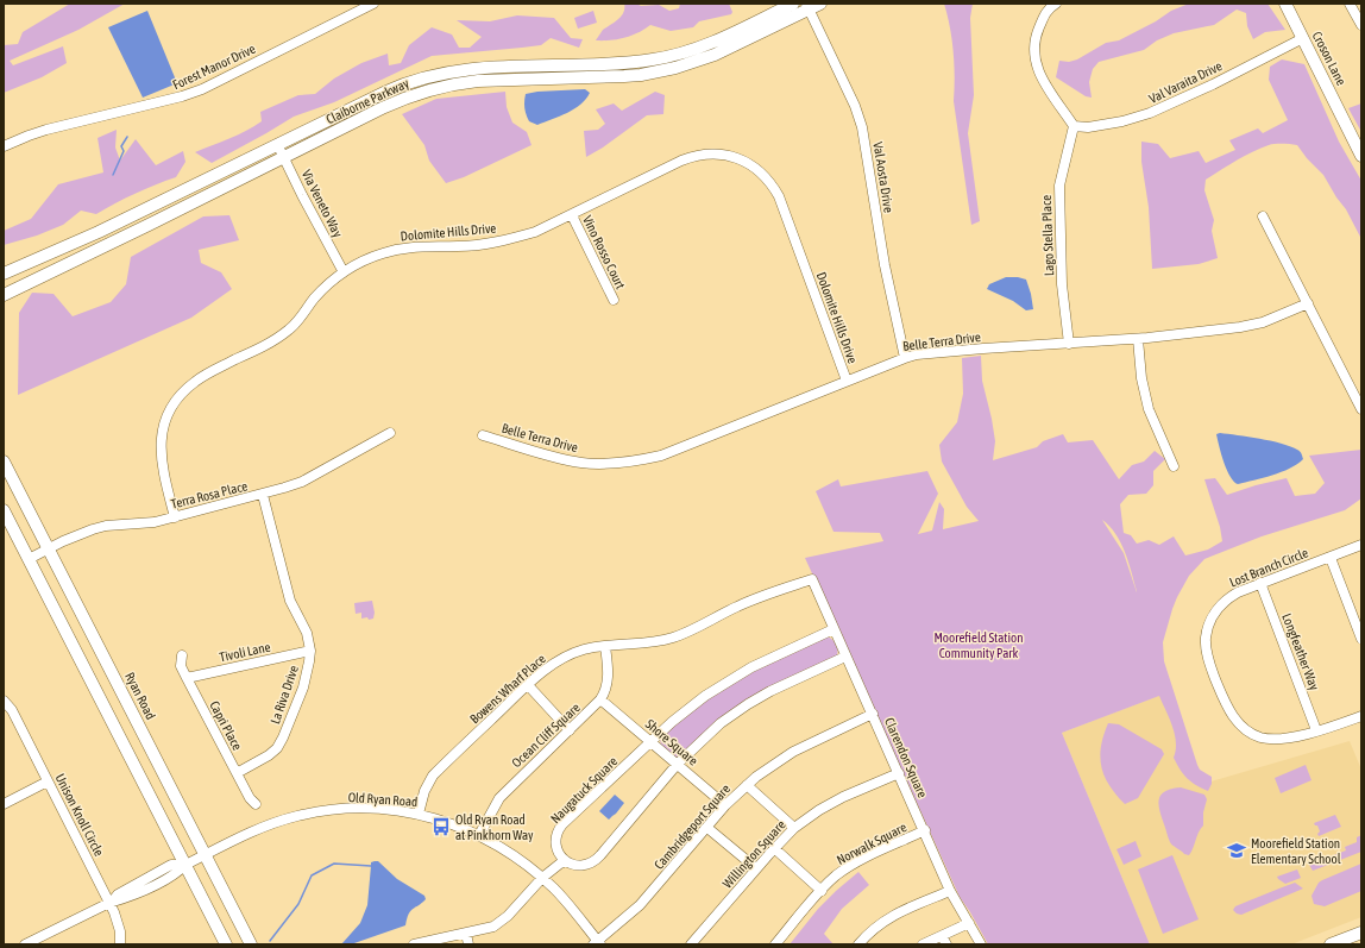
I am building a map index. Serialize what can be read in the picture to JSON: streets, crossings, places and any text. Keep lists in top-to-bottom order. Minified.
{"streets":{"main road":["Croson Lane","Claiborne Parkway","Ryan Road"],"street":["Forest Manor Drive","Val Varaita Drive","Val Aosta Drive","Via Veneto Way","Dolomite Hills Drive","Lago Stella Place","Vino Rosso Court","Belle Terra Drive","Terra Rosa Place","Lost Branch Circle","Tivoli Lane","Longfeather Way","Bowens Wharf Place","La Riva Drive","Capri Place","Ocean Cliff Square","Shore Square","Clarendon Square","Naugatuck Square","Old Ryan Road","Unison Knoll Circle","Cambridgeport Square","Norwalk Square","Willington Square"]},"crossings":[["Croson Lane","Val Varaita Drive"],["Val Varaita Drive","Lago Stella Place"],["Claiborne Parkway","Val Aosta Drive"],["Claiborne Parkway","Via Veneto Way"],["Val Aosta Drive","Belle Terra Drive"],["Via Veneto Way","Dolomite Hills Drive"],["Dolomite Hills Drive","Vino Rosso Court"],["Dolomite Hills Drive","Belle Terra Drive"],["Dolomite Hills Drive","Terra Rosa Place"],["Lago Stella Place","Belle Terra Drive"],["Terra Rosa Place","La Riva Drive"],["Terra Rosa Place","Ryan Road"],["Lost Branch Circle","Longfeather Way"],["Tivoli Lane","La Riva Drive"],["Tivoli Lane","Capri Place"],["Bowens Wharf Place","Ocean Cliff Square"],["Bowens Wharf Place","Clarendon Square"],["Bowens Wharf Place","Old Ryan Road"],["La Riva Drive","Capri Place"],["Ryan Road","Old Ryan Road"],["Ocean Cliff Square","Shore Square"],["Ocean Cliff Square","Old Ryan Road"],["Shore Square","Naugatuck Square"],["Shore Square","Cambridgeport Square"],["Clarendon Square","Naugatuck Square"],["Clarendon Square","Cambridgeport Square"],["Clarendon Square","Norwalk Square"],["Clarendon Square","Willington Square"],["Old Ryan Road","Unison Knoll Circle"],["Old Ryan Road","Cambridgeport Square"]],"parks":["Moorefield Station Community Park"],"places":{"bus stop":["Old Ryan Road at Pinkhorn Way"],"school or university":["Moorefield Station Elementary School"]}}
